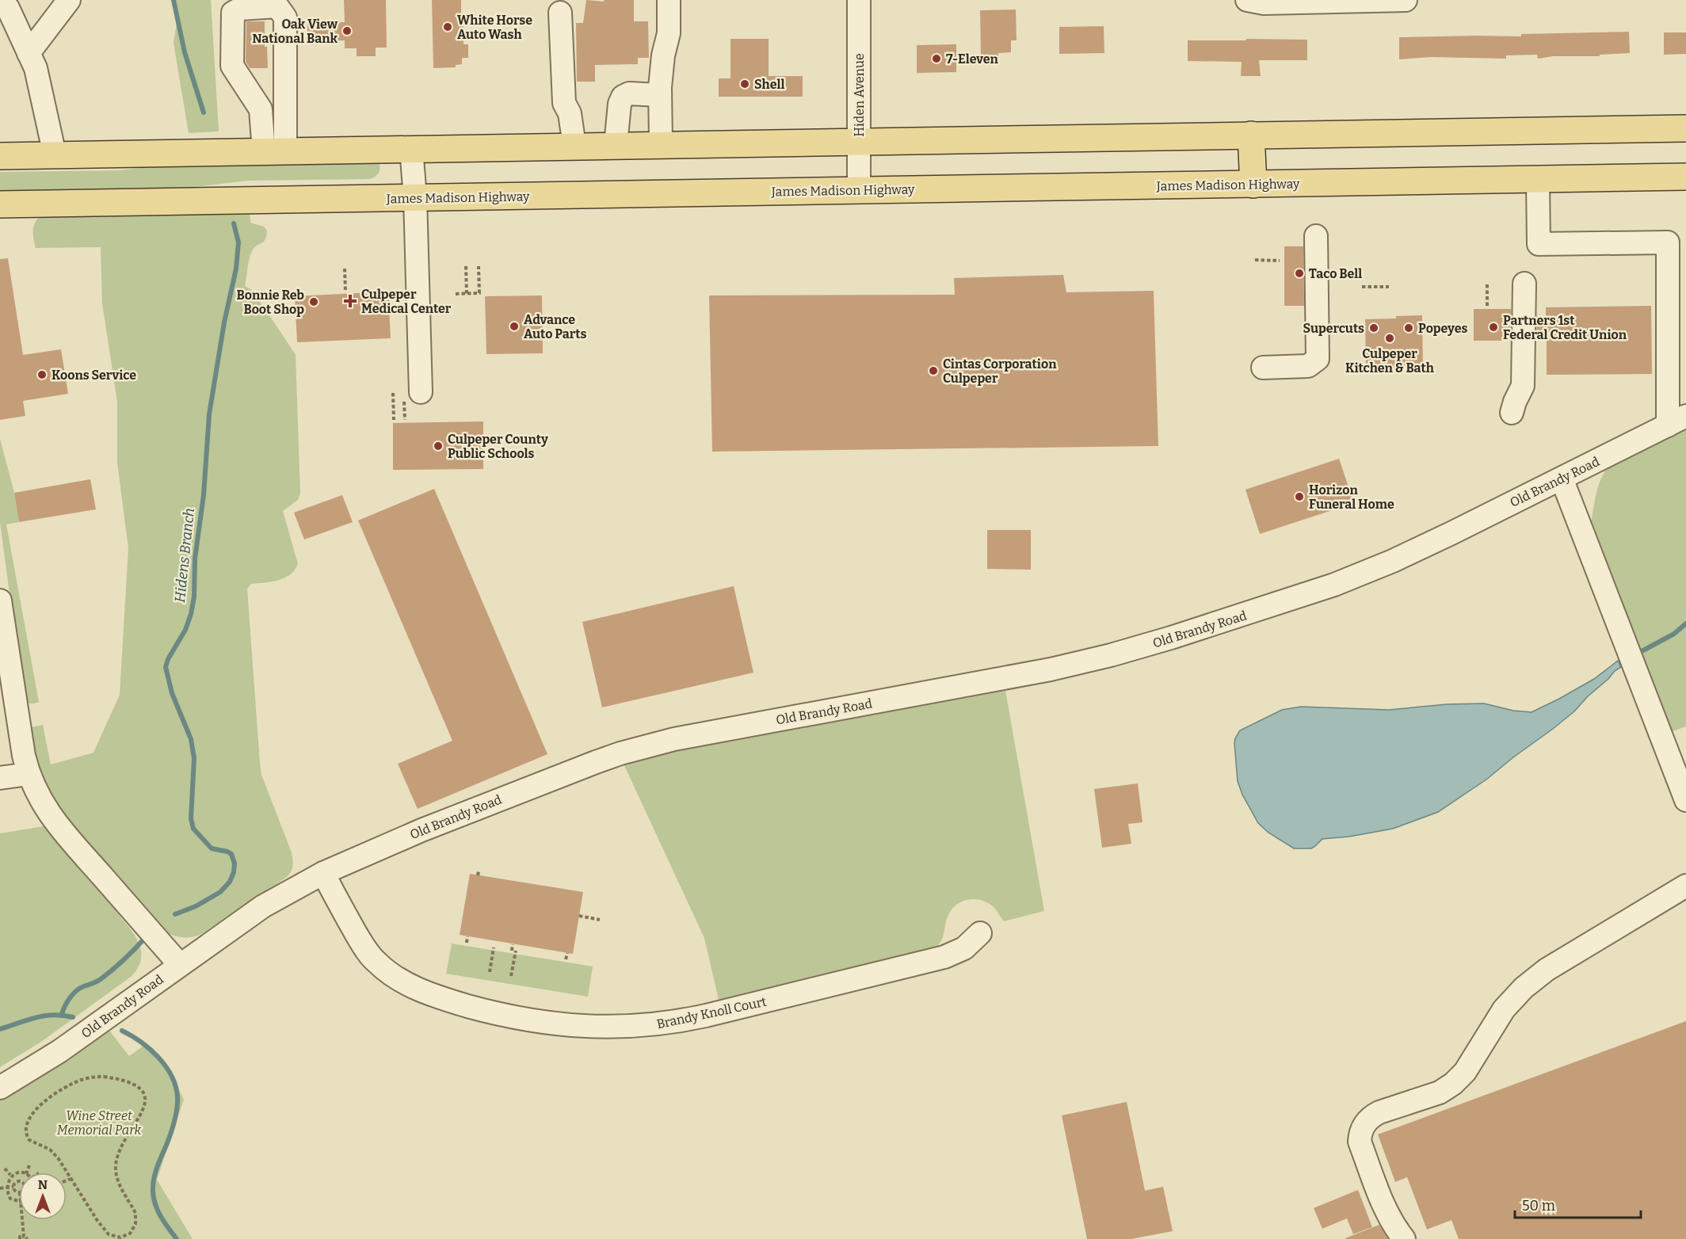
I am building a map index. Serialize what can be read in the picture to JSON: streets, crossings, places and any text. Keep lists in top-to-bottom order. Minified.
{"streets":{"main road":["James Madison Highway"],"street":["Hiden Avenue","Old Brandy Road","Brandy Knoll Court"]},"crossings":[["Hiden Avenue","James Madison Highway"],["Old Brandy Road","Brandy Knoll Court"]],"water":["Hidens Branch"],"parks":["Wine Street Memorial Park"],"places":{"other":["White Horse Auto Wash","Oak View National Bank","7-Eleven","Shell","Taco Bell","Bonnie Reb Boot Shop","Advance Auto Parts","Partners 1st Federal Credit Union","Supercuts","Popeyes","Culpeper Kitchen & Bath","Cintas Corporation Culpeper","Koons Service","Culpeper County Public Schools","Horizon Funeral Home"],"health":["Culpeper Medical Center"]},"scale_bar":"50 m","north":"top"}
